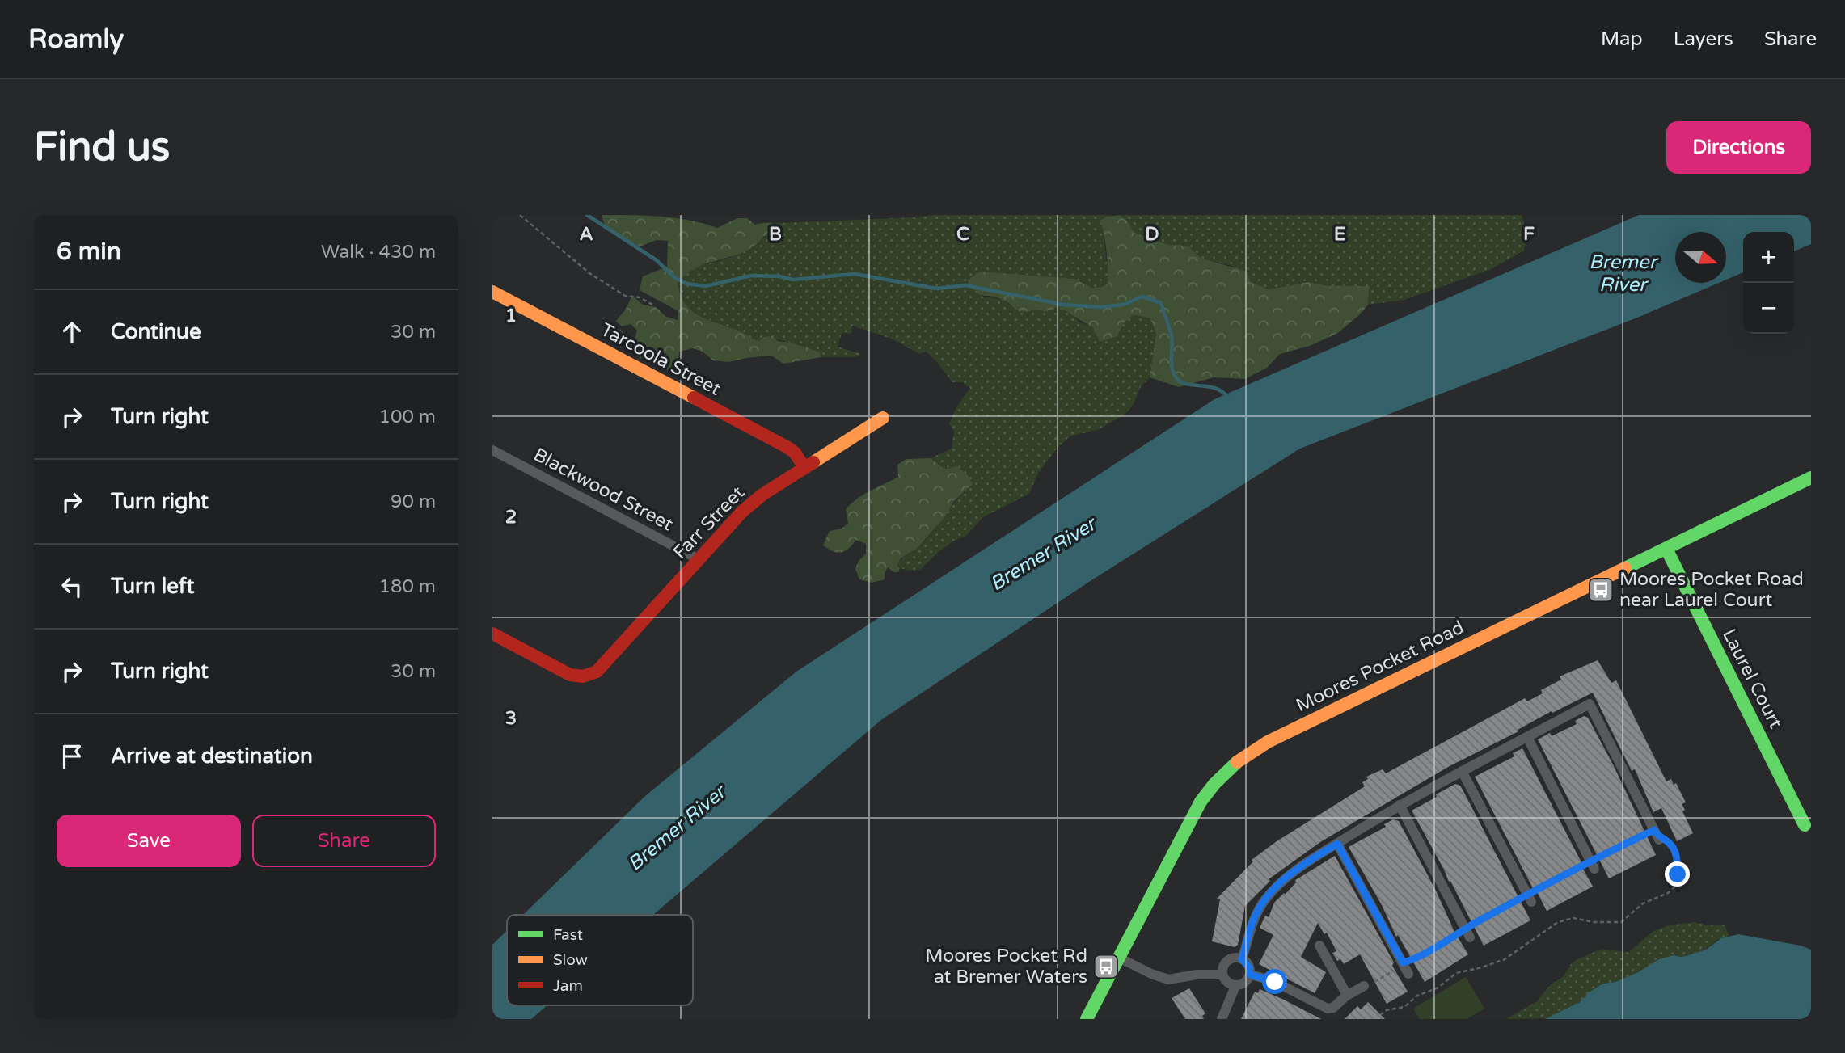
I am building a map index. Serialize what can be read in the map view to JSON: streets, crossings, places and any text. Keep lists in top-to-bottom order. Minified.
{"streets":{"street":["Tarcoola Street","Blackwood Street","Farr Street","Moores Pocket Road","Laurel Court"]},"crossings":[["Tarcoola Street","Farr Street"],["Blackwood Street","Farr Street"],["Moores Pocket Road","Laurel Court"]],"water":["Bremer River"],"places":{"bus stop":["Moores Pocket Road near Laurel Court","Moores Pocket Rd at Bremer Waters"]},"legend":["Fast","Slow","Jam"],"north":"right","page":{"header":"Roamly","nav":["Map","Layers","Share"],"buttons":["Directions",["Save","Share"]],"title":"Find us","heading":["6 min","Walk · 430 m"],"map_buttons":["+","−"],"list":[["Continue","30 m"],["Turn right","100 m"],["Turn right","90 m"],["Turn left","180 m"],["Turn right","30 m"],"Arrive at destination"]},"grid":{"columns":["A","B","C","D","E","F"],"rows":["1","2","3"]}}
